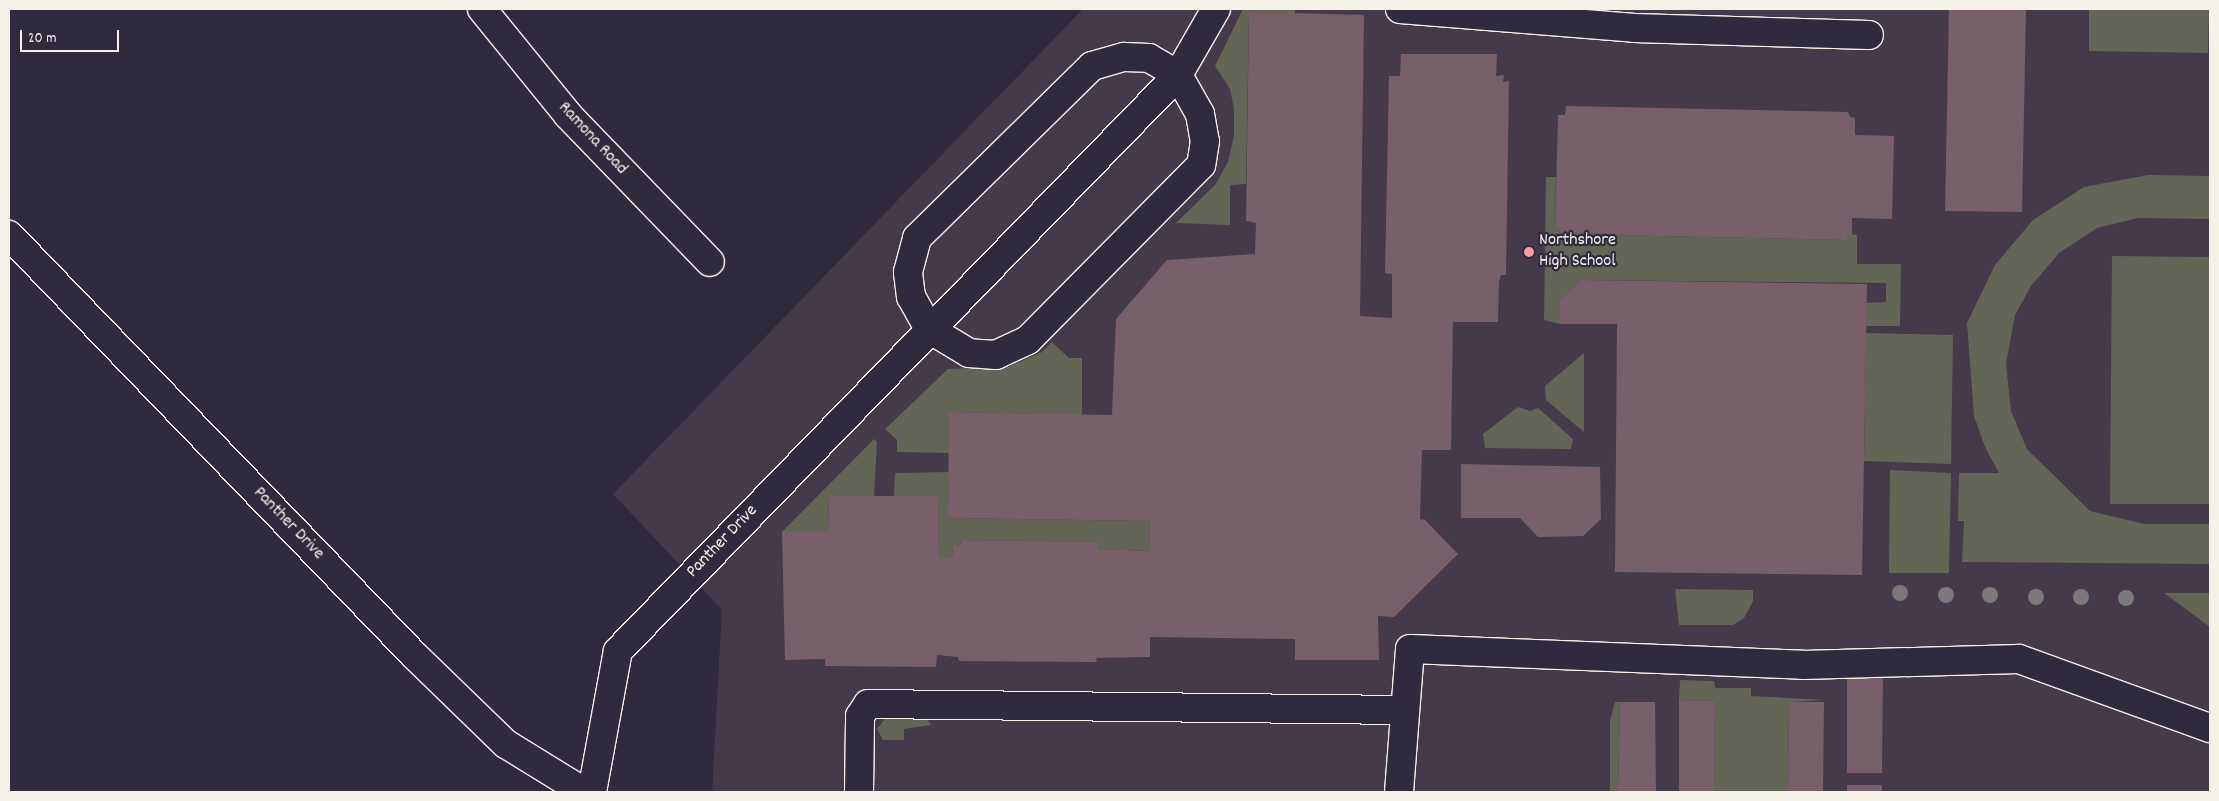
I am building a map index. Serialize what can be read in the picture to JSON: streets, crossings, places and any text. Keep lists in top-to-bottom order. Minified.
{"streets":{"street":["Ramona Road","Panther Drive"]},"places":["Northshore High School"],"scale_bar":"20 m"}
